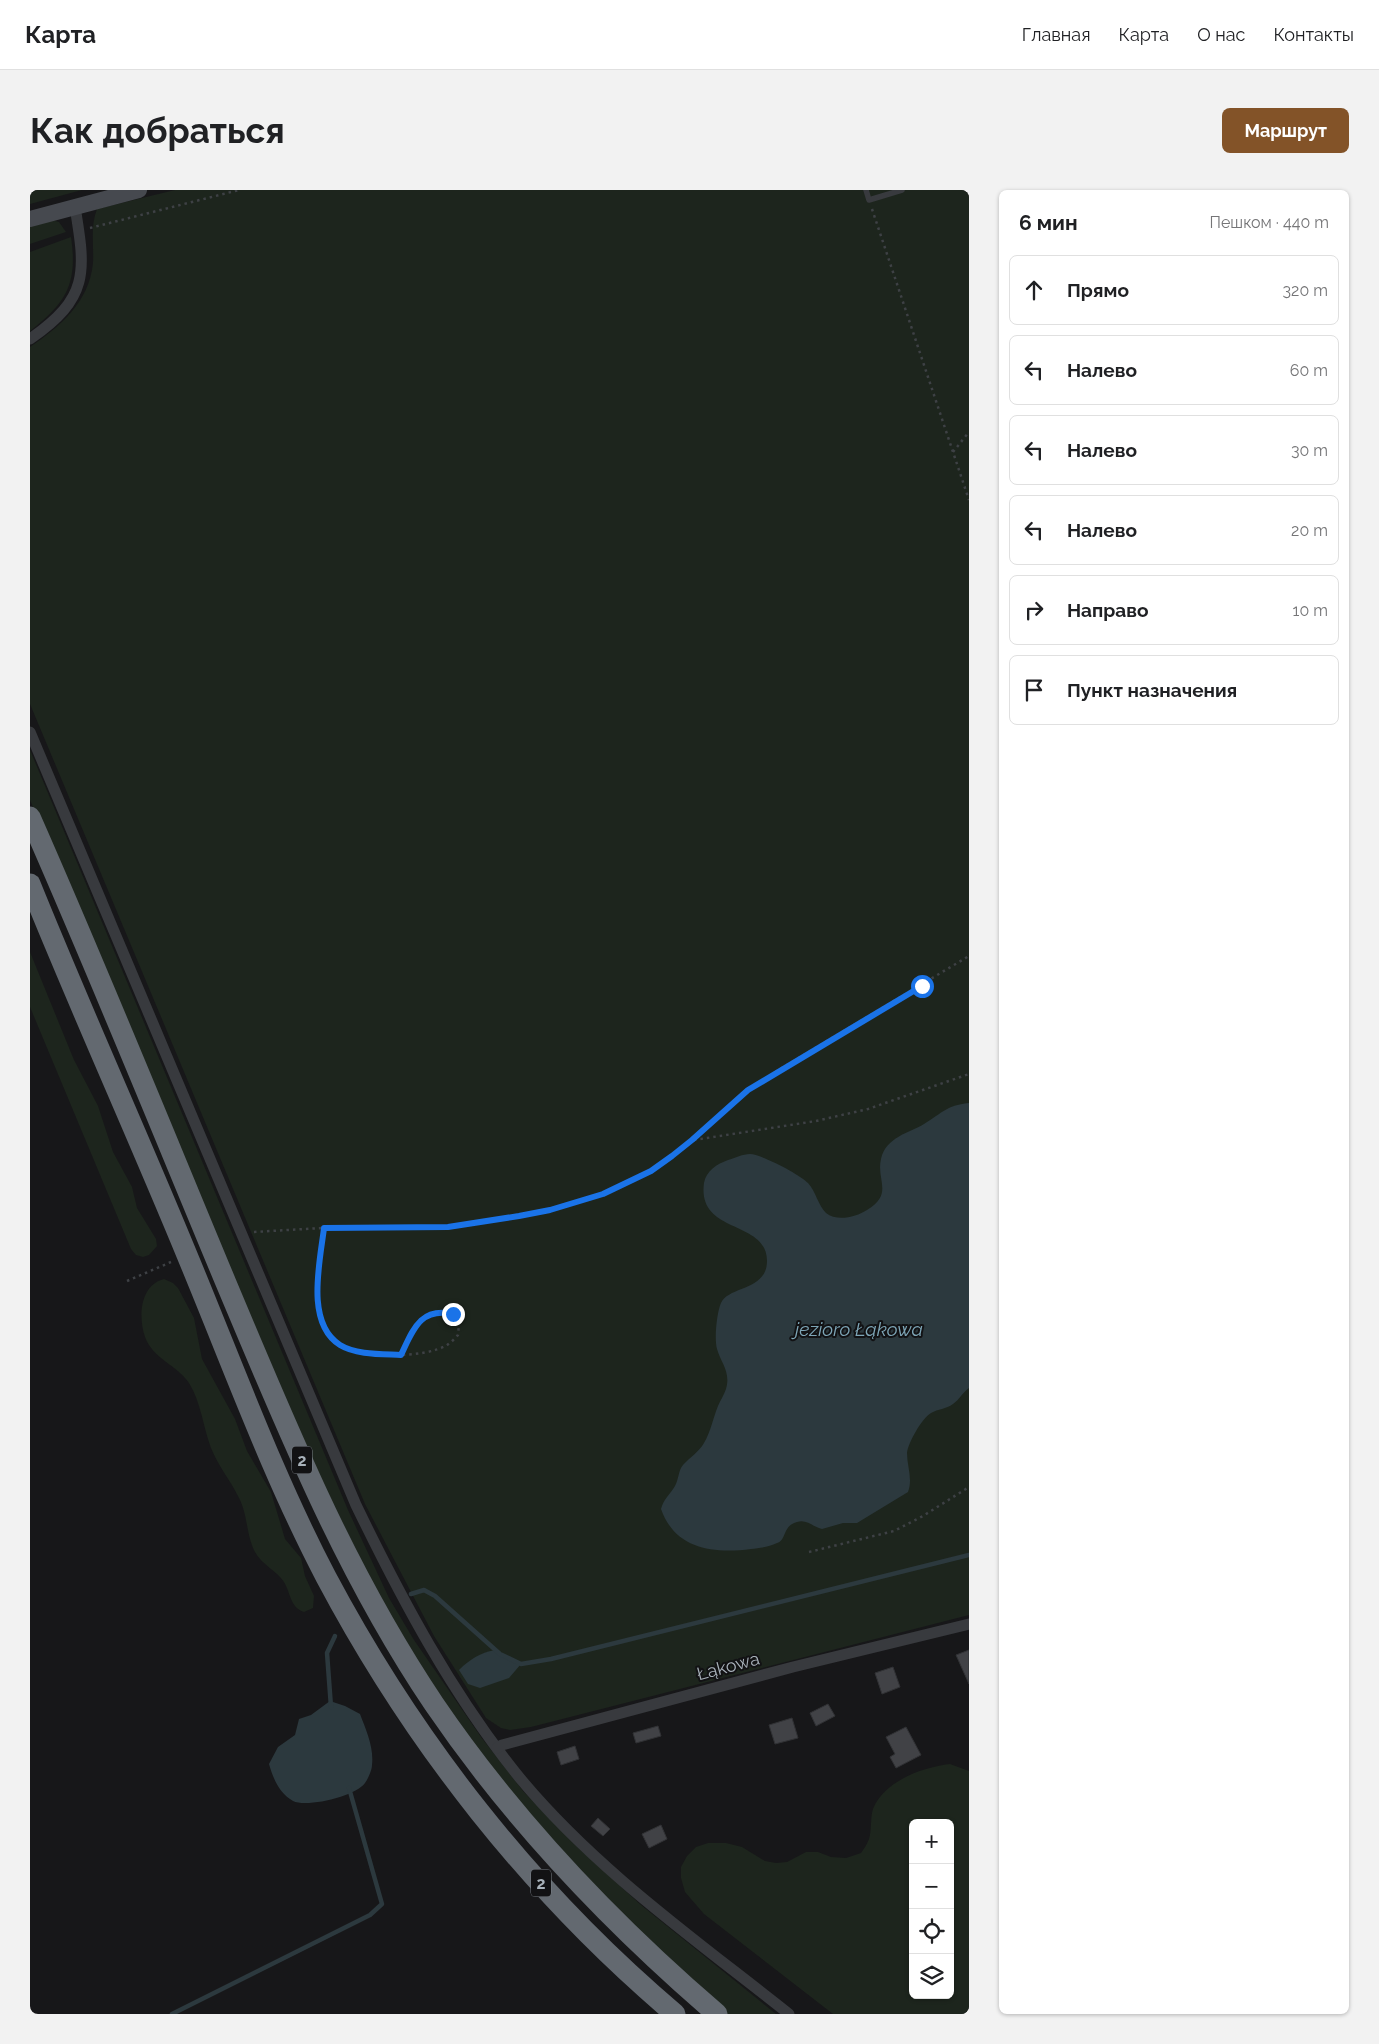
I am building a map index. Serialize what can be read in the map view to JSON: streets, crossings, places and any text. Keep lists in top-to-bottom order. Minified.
{"streets":{"highway":["2"],"street":["Łąkowa"]},"water":["jezioro Łąkowa"],"page":{"header":"Карта","nav":["Главная","Карта","О нас","Контакты"],"buttons":"Маршрут","title":"Как добраться","heading":["6 мин","Пешком · 440 m"],"list":[["Прямо","320 m"],["Налево","60 m"],["Налево","30 m"],["Налево","20 m"],["Направо","10 m"],"Пункт назначения"],"map_buttons":["+","−"]}}
